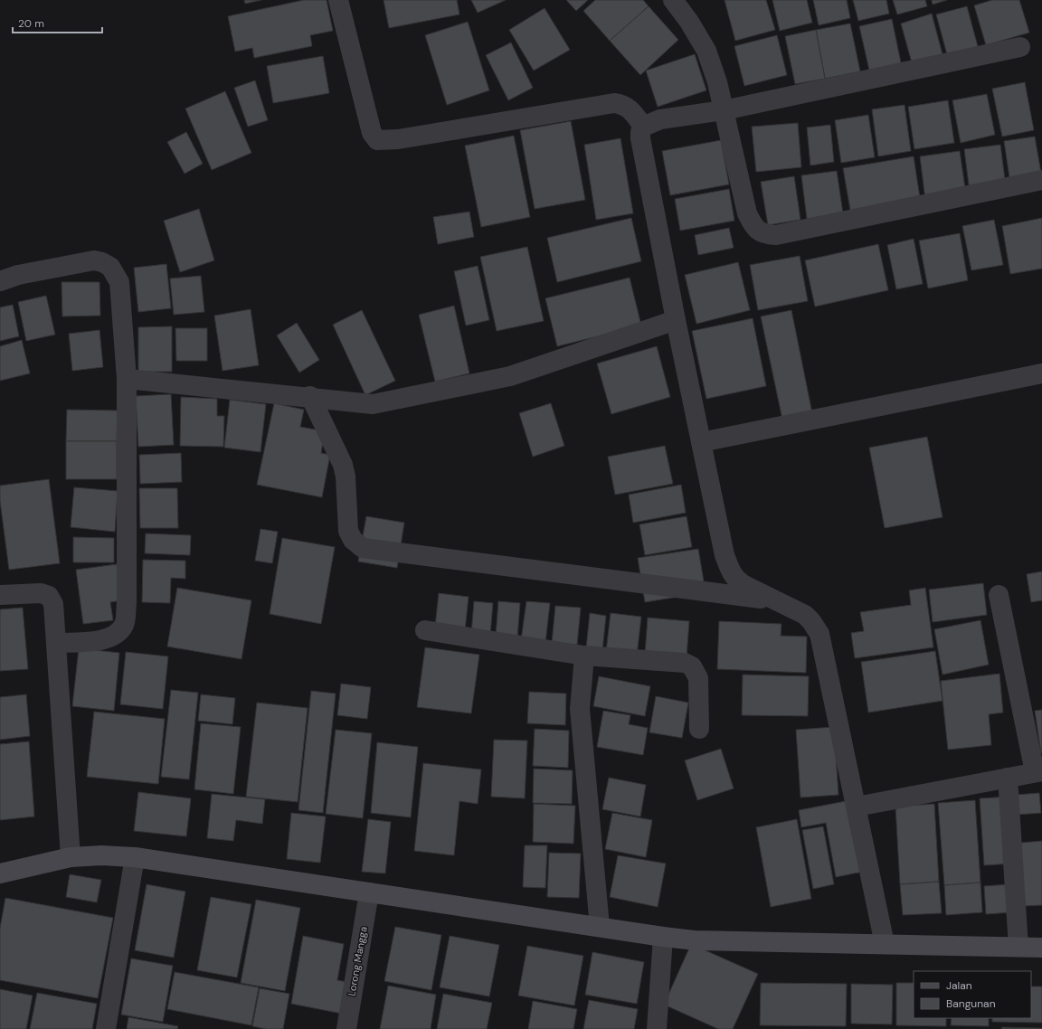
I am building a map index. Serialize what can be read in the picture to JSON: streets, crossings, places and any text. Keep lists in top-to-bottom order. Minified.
{"streets":{"street":["Lorong Mangga"]},"legend":["Jalan","Bangunan"],"scale_bar":"20 m"}
